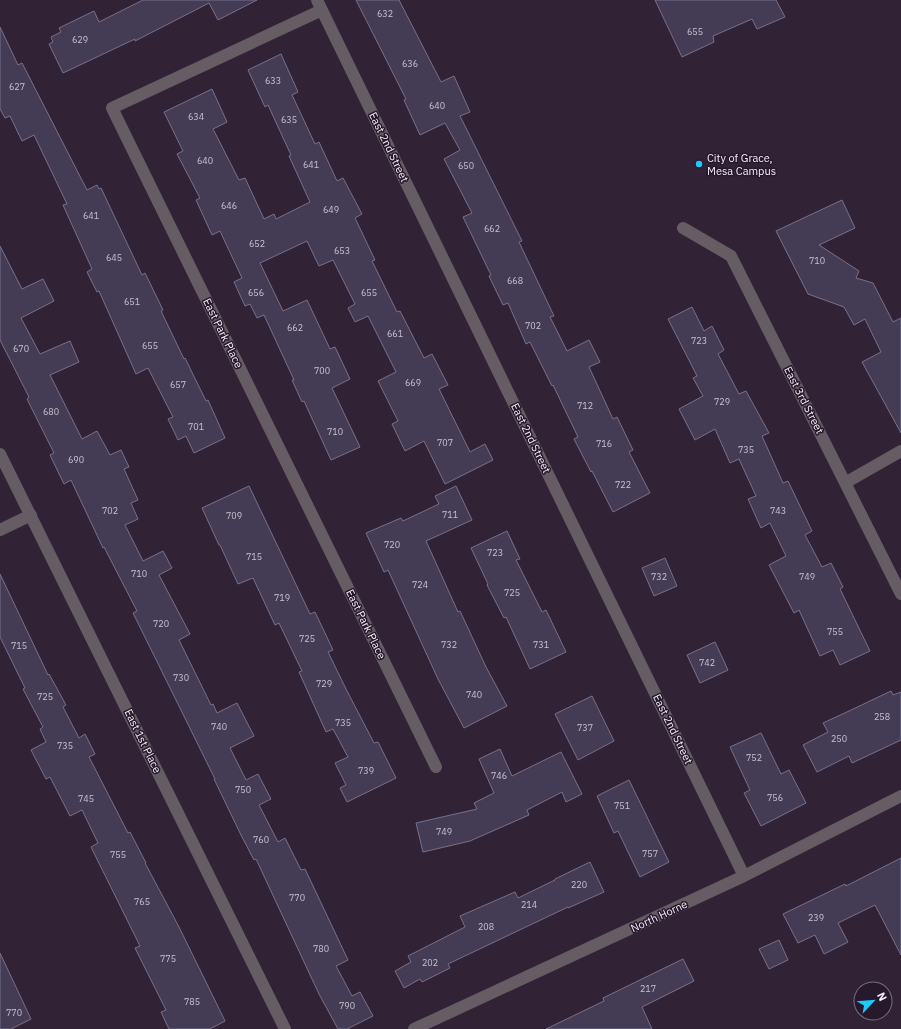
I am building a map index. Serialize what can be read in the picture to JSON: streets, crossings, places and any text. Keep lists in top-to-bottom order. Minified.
{"streets":{"street":["East 2nd Street","East Park Place","East 3rd Street","East 1st Place","North Horne"]},"crossings":[["East 2nd Street","East Park Place"],["East 2nd Street","North Horne"]],"places":["City of Grace, Mesa Campus"],"house_numbers":["632","655","629","636","633","627","640","634","635","640","641","650","646","649","641","662","652","653","645","710","668","656","655","651","702","662","661","723","655","670","700","669","657","729","712","680","701","710","707","716","735","690","722","702","743","711","709","720","723","715","710","732","749","724","725","719","720","755","725","732","731","715","742","730","729","740","725","258","735","740","737","250","735","752","739","746","750","756","745","751","749","760","757","755","220","770","765","214","239","208","780","775","202","217","785","790","770"],"north":"top right"}
